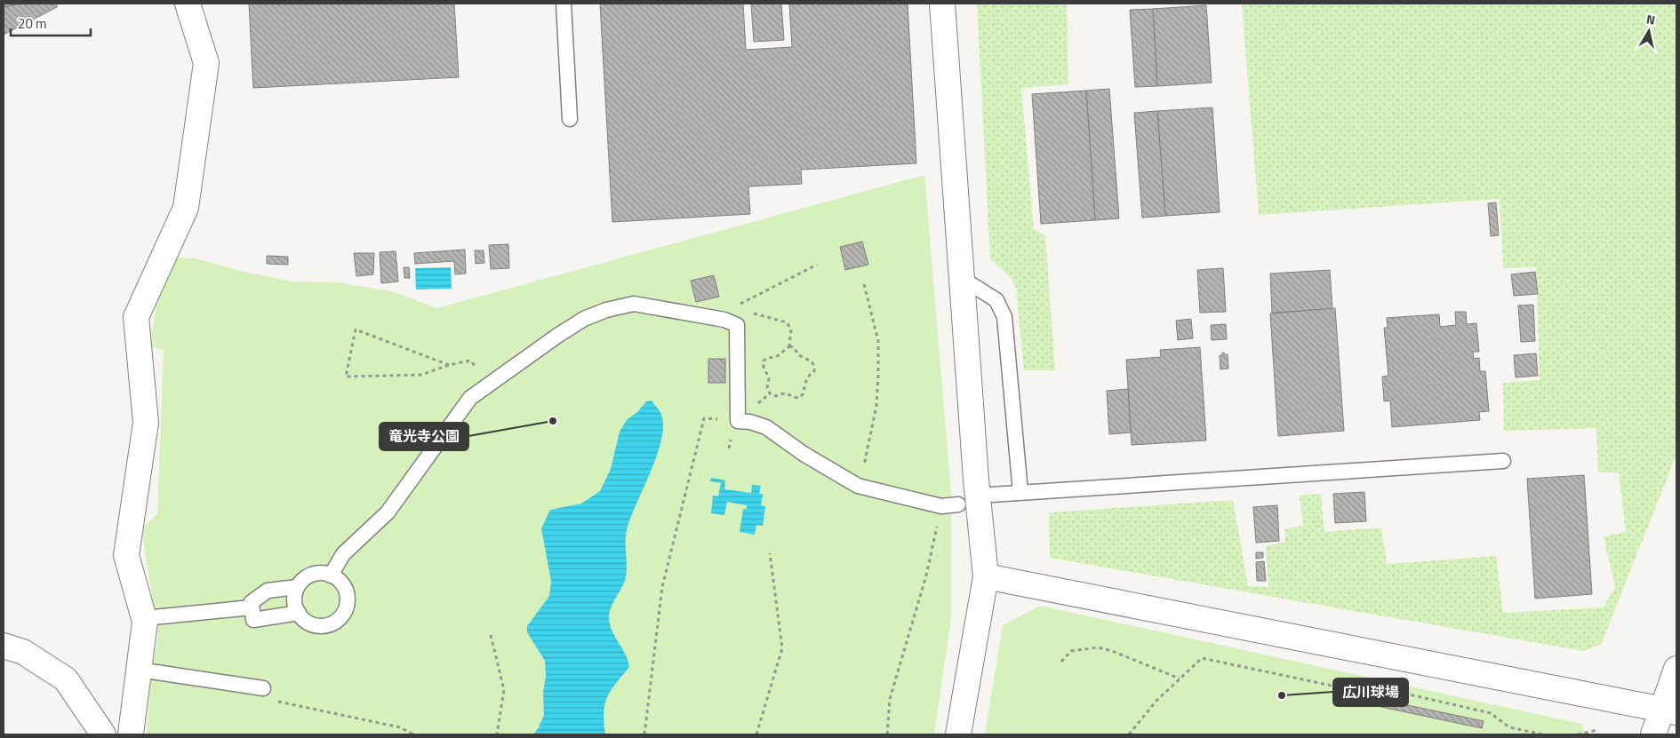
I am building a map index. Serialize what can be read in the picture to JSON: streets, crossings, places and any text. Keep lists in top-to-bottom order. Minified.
{"places":["竜光寺公園","広川球場"],"scale_bar":"20 m","north":"top"}
